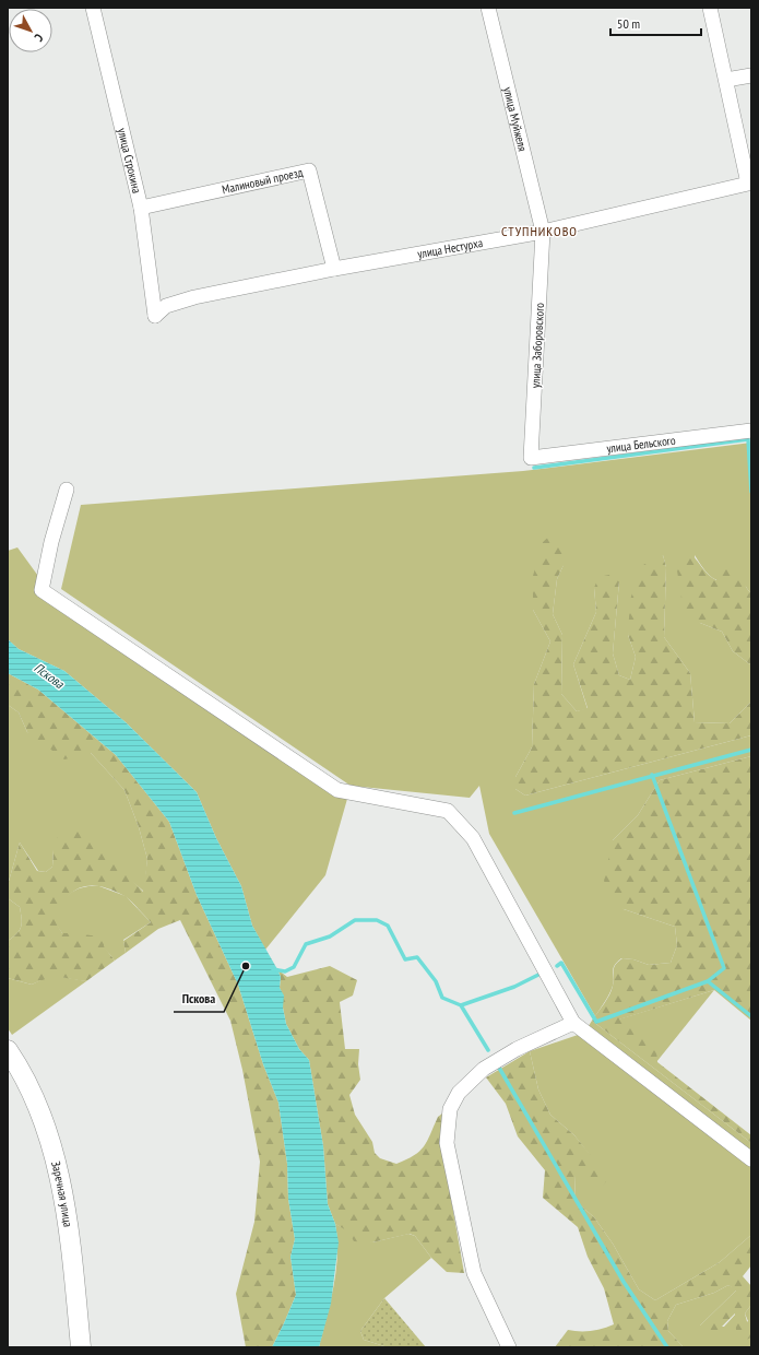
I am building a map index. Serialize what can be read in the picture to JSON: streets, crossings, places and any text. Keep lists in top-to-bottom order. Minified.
{"streets":{"street":["улица Муйжеля","улица Строкина","Малиновый проезд","улица Нестурха","улица Заборовского","улица Бельского","Заречная улица"]},"crossings":[["улица Муйжеля","улица Нестурха"],["улица Муйжеля","улица Заборовского"],["улица Строкина","Малиновый проезд"],["улица Строкина","улица Нестурха"],["Малиновый проезд","улица Нестурха"],["улица Нестурха","улица Заборовского"],["улица Заборовского","улица Бельского"]],"districts":["СТУПНИКОВО"],"water":["Пскова"],"places":["Пскова"],"scale_bar":"50 m","north":"bottom right"}
